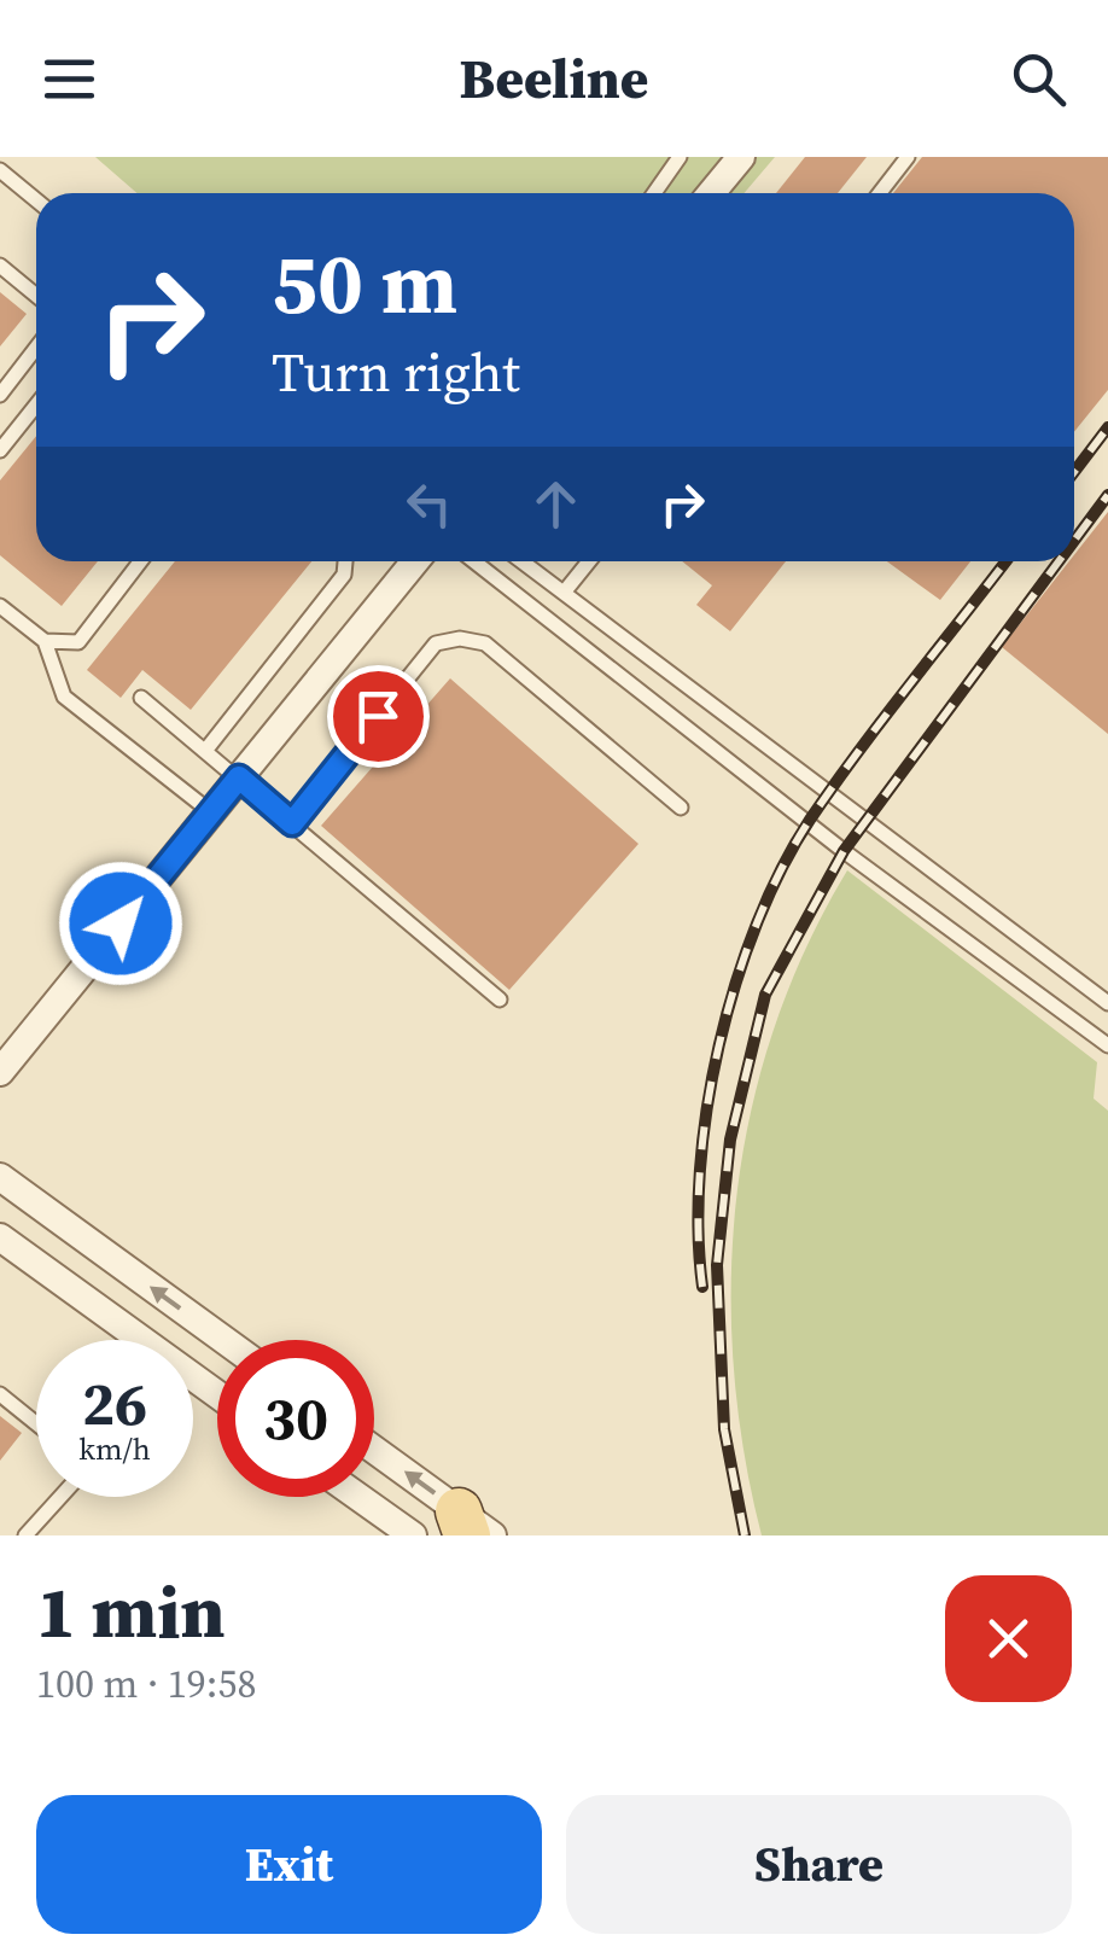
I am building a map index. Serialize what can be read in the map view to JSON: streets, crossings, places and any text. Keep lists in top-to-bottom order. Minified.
{"page":{"header":"Beeline","turn":["50 m","Turn right"],"speed":"26 km/h","limit":"30","heading":["1 min","100 m · 19:58"],"buttons":["Exit","Share"]}}
